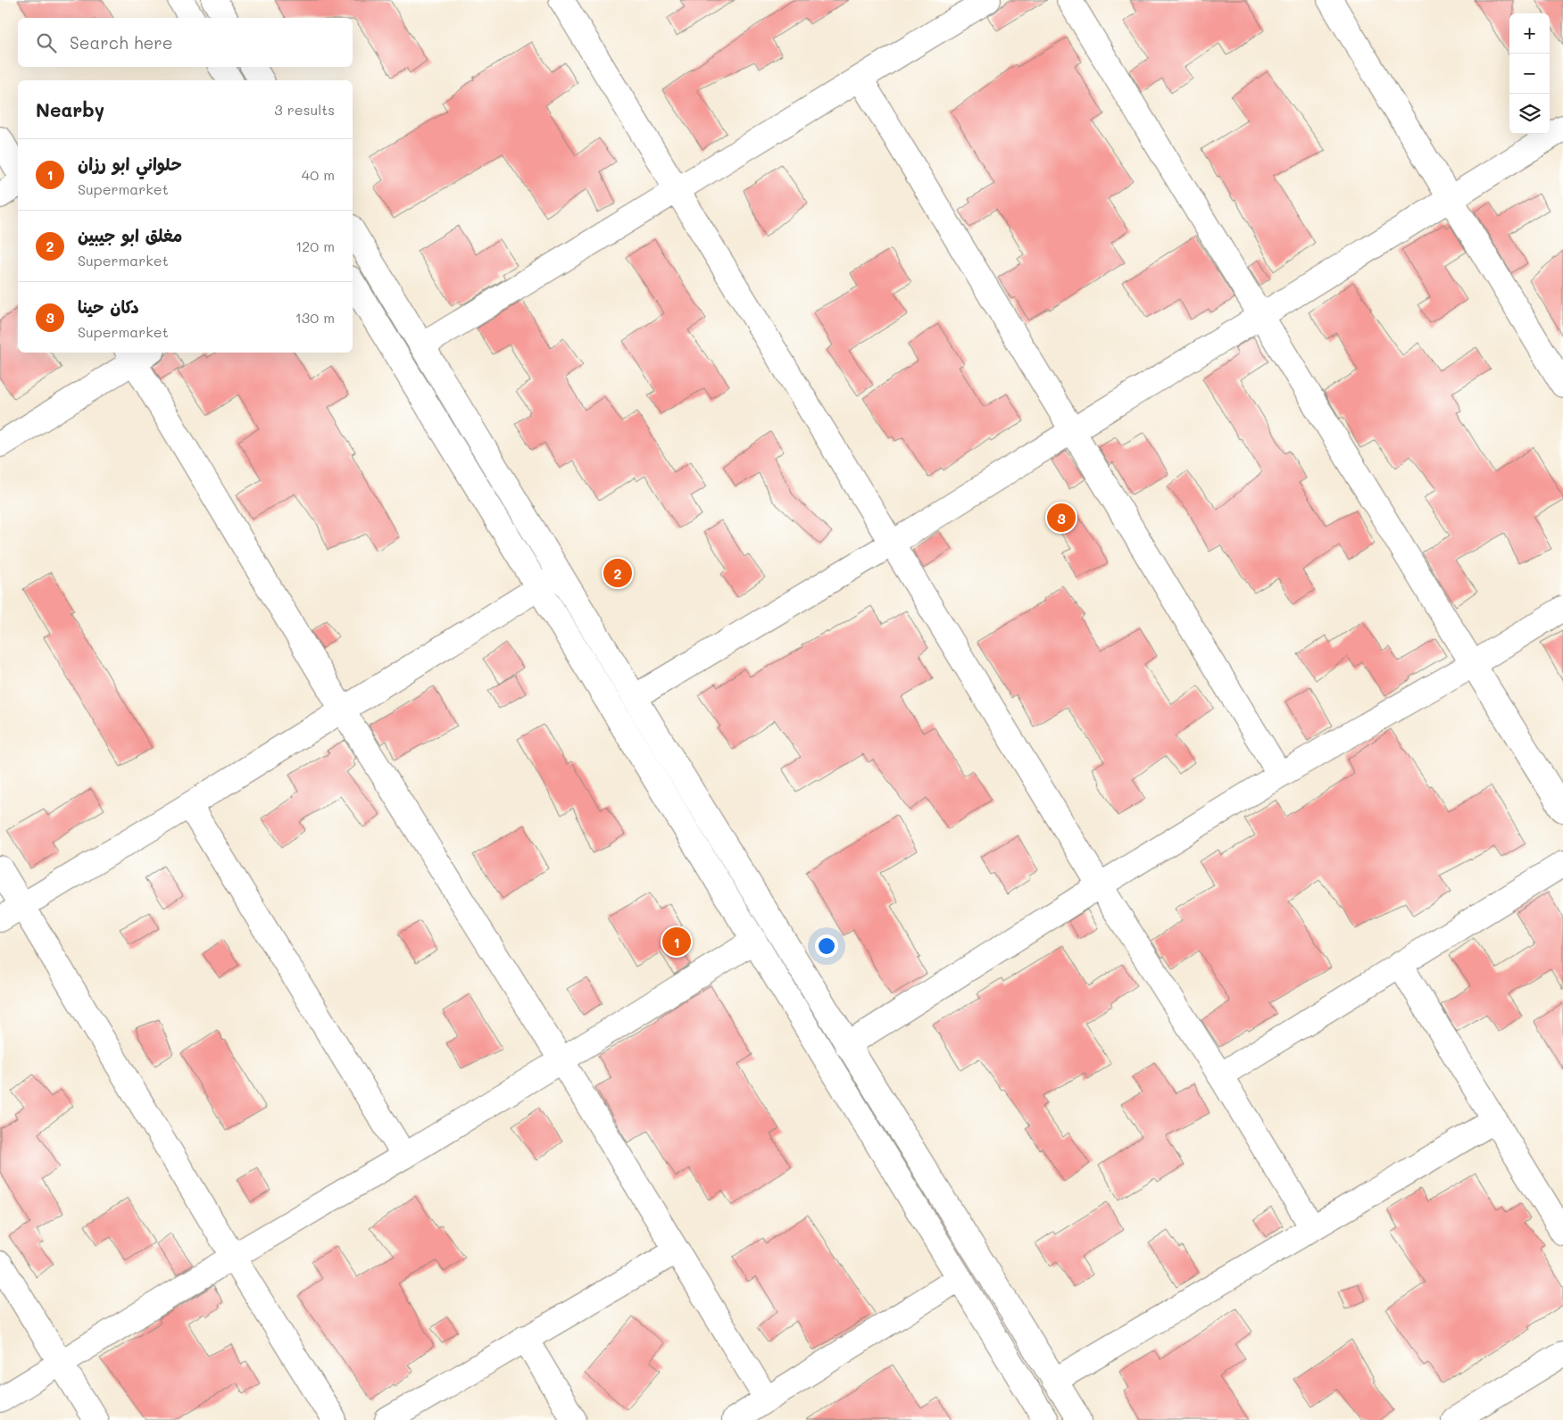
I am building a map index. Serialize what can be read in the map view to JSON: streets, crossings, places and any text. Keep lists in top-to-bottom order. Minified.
{"page":{"map_buttons":["+","−"],"search":"Search here","heading":["Nearby","3 results"],"list":[{"mark":"1","name":"حلواني ابو رزان","note":"Supermarket","value":"40 m"},{"mark":"2","name":"مغلق ابو جيبين","note":"Supermarket","value":"120 m"},{"mark":"3","name":"دكان حينا","note":"Supermarket","value":"130 m"}],"pins":["3","2","1"]}}
